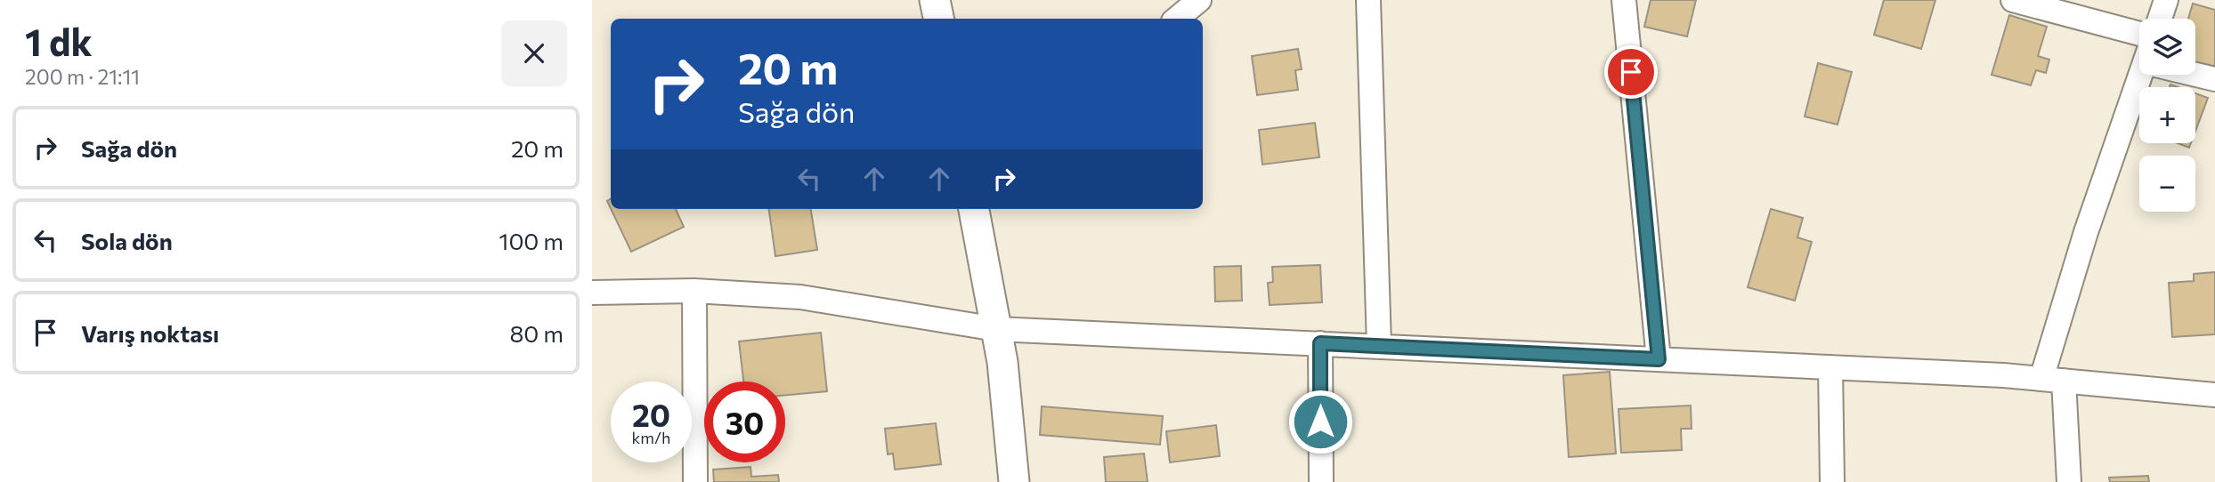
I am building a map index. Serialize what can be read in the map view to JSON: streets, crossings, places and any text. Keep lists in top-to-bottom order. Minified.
{"page":{"heading":["1 dk","200 m · 21:11"],"map_buttons":["+","−"],"turn":["20 m","Sağa dön"],"list":[{"name":"Sağa dön","value":"20 m"},{"name":"Sola dön","value":"100 m"},{"name":"Varış noktası","value":"80 m"}],"speed":"20 km/h","limit":"30"}}
